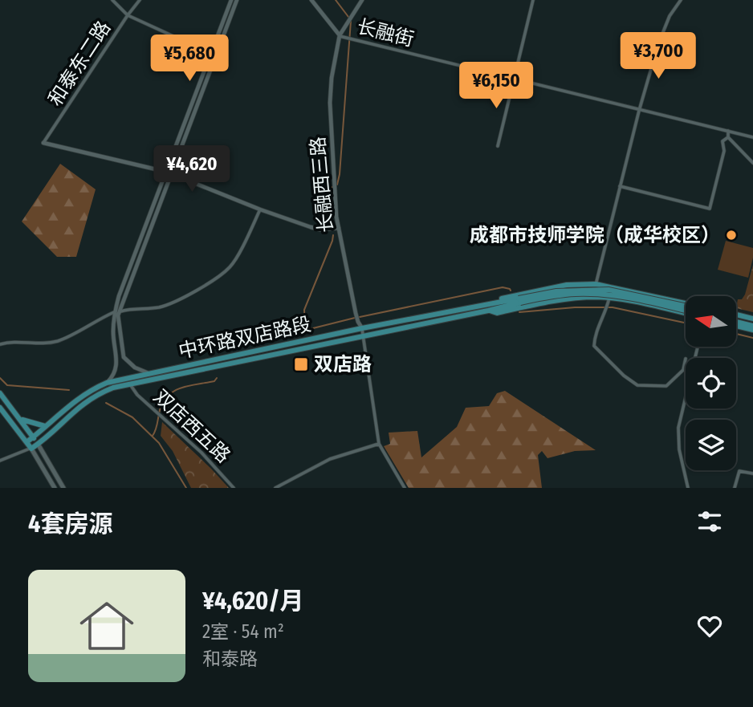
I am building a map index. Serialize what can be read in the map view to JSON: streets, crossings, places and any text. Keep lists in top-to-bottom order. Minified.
{"streets":{"main road":["中环路双店路段"],"street":["长融街","和泰东二路","长融西三路","双店西五路"]},"crossings":[["长融街","长融西三路"],["长融西三路","中环路双店路段"],["中环路双店路段","双店西五路"]],"places":{"other":["成都市技师学院（成华校区）"],"transit":["双店路"]},"north":"left","page":{"price":["¥3,700","¥5,680","¥6,150","¥4,620"],"heading":"4套房源","list":[{"name":"¥4,620/月","note":"2室 · 54 m² · 和泰路"}]}}
